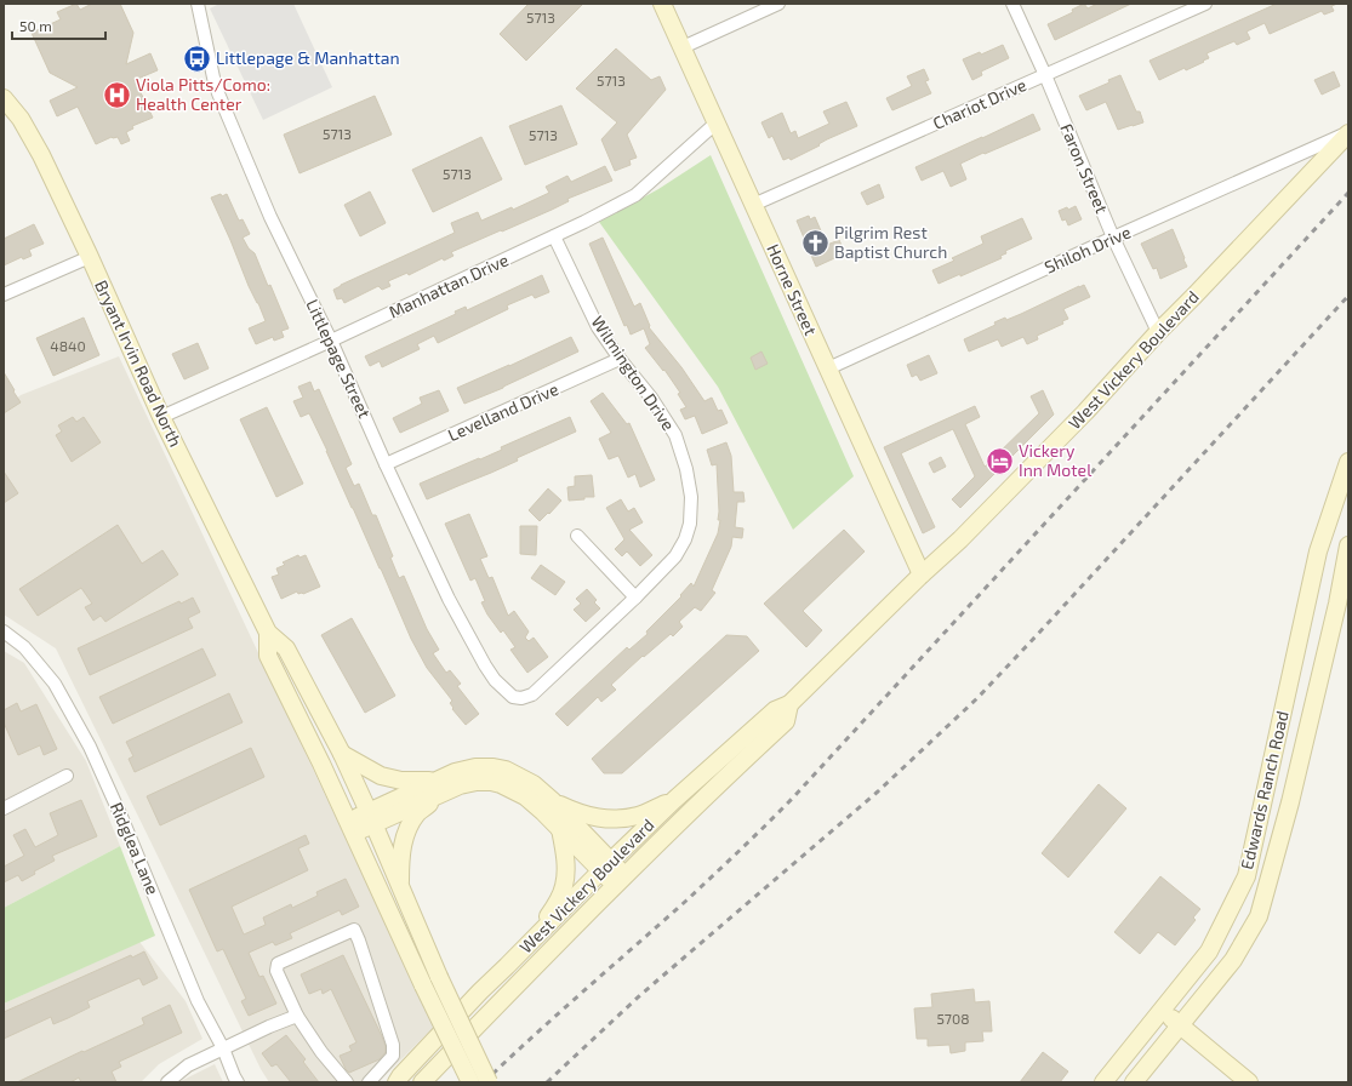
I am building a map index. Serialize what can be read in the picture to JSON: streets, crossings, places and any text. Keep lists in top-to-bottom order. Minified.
{"streets":{"main road":["Horne Street","West Vickery Boulevard","Bryant Irvin Road North","Edwards Ranch Road"],"street":["Chariot Drive","Faron Street","Shiloh Drive","Manhattan Drive","Littlepage Street","Wilmington Drive","Levelland Drive","Ridglea Lane"]},"crossings":[["Chariot Drive","Faron Street"],["Chariot Drive","Horne Street"],["Faron Street","Shiloh Drive"],["Faron Street","West Vickery Boulevard"],["Shiloh Drive","Horne Street"],["Shiloh Drive","West Vickery Boulevard"],["Manhattan Drive","Horne Street"],["Manhattan Drive","Littlepage Street"],["Manhattan Drive","Bryant Irvin Road North"],["Manhattan Drive","Wilmington Drive"],["Horne Street","West Vickery Boulevard"],["Littlepage Street","Wilmington Drive"],["Littlepage Street","Levelland Drive"],["Wilmington Drive","Levelland Drive"]],"places":{"bus stop":["Littlepage & Manhattan"],"hospital":["Viola Pitts/Como: Health Center"],"church":["Pilgrim Rest Baptist Church"],"hotel":["Vickery Inn Motel"]},"house_numbers":["5713","5713","5713","5713","5713","4840","5708"],"scale_bar":"50 m"}
